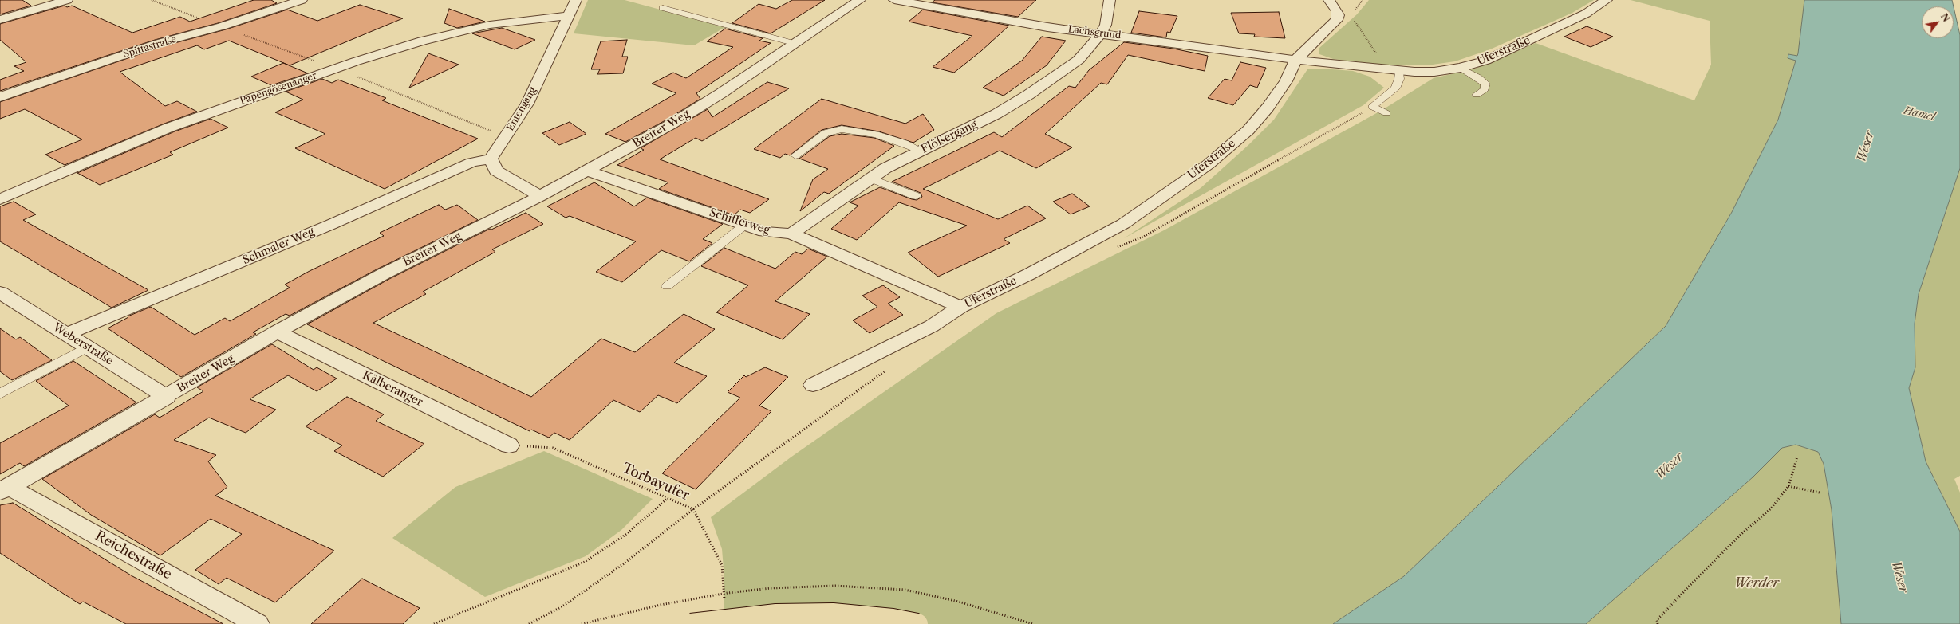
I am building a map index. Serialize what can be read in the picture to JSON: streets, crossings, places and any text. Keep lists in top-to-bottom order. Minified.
{"streets":{"street":["Lachsgrund","Spittastraße","Uferstraße","Papengösenanger","Entengang","Breiter Weg","Flößergang","Schifferweg","Schmaler Weg","Weberstraße","Kälberanger","Reichestraße"],"path":["Torbayufer"]},"crossings":[["Lachsgrund","Uferstraße"],["Lachsgrund","Flößergang"],["Uferstraße","Schifferweg"],["Papengösenanger","Entengang"],["Entengang","Schmaler Weg"],["Breiter Weg","Schifferweg"],["Breiter Weg","Weberstraße"],["Breiter Weg","Kälberanger"],["Breiter Weg","Reichestraße"],["Flößergang","Schifferweg"],["Schmaler Weg","Weberstraße"],["Kälberanger","Torbayufer"]],"water":["Hamel","Weser"],"parks":["Werder"],"north":"top right"}
